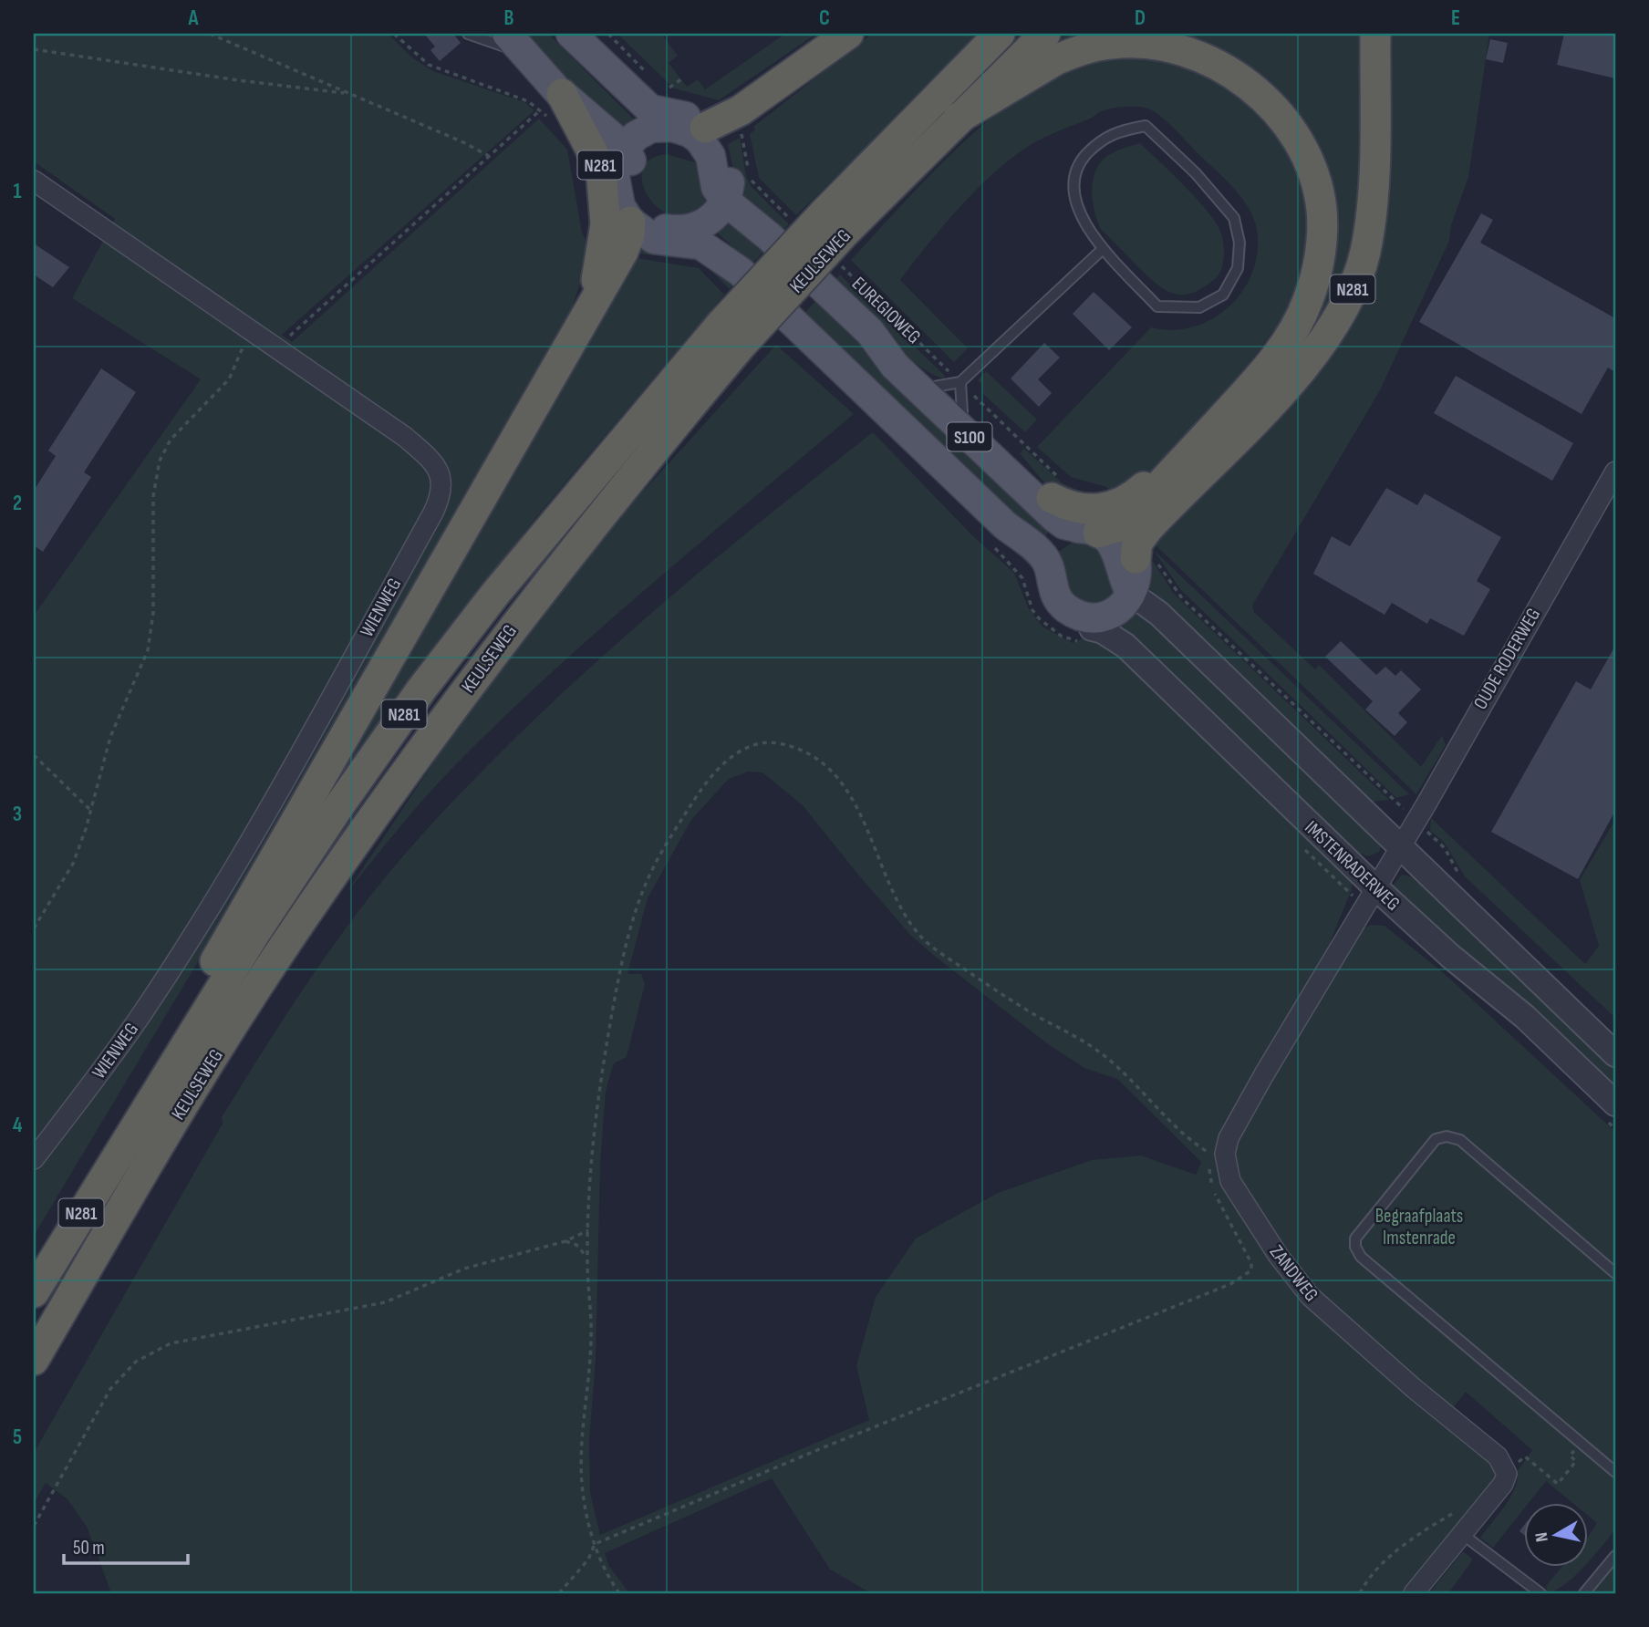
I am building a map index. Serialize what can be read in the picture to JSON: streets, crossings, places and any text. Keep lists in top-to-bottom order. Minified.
{"streets":{"highway":["N281","KEULSEWEG"],"main road":["EUREGIOWEG","S100"],"street":["WIENWEG","OUDE RODERWEG","IMSTENRADERWEG","ZANDWEG"]},"crossings":[["N281","KEULSEWEG"],["N281","EUREGIOWEG"],["N281","S100"],["EUREGIOWEG","S100"],["OUDE RODERWEG","IMSTENRADERWEG"]],"parks":["Begraafplaats Imstenrade"],"scale_bar":"50 m","north":"left","grid":{"columns":["A","B","C","D","E"],"rows":["1","2","3","4","5"]}}
